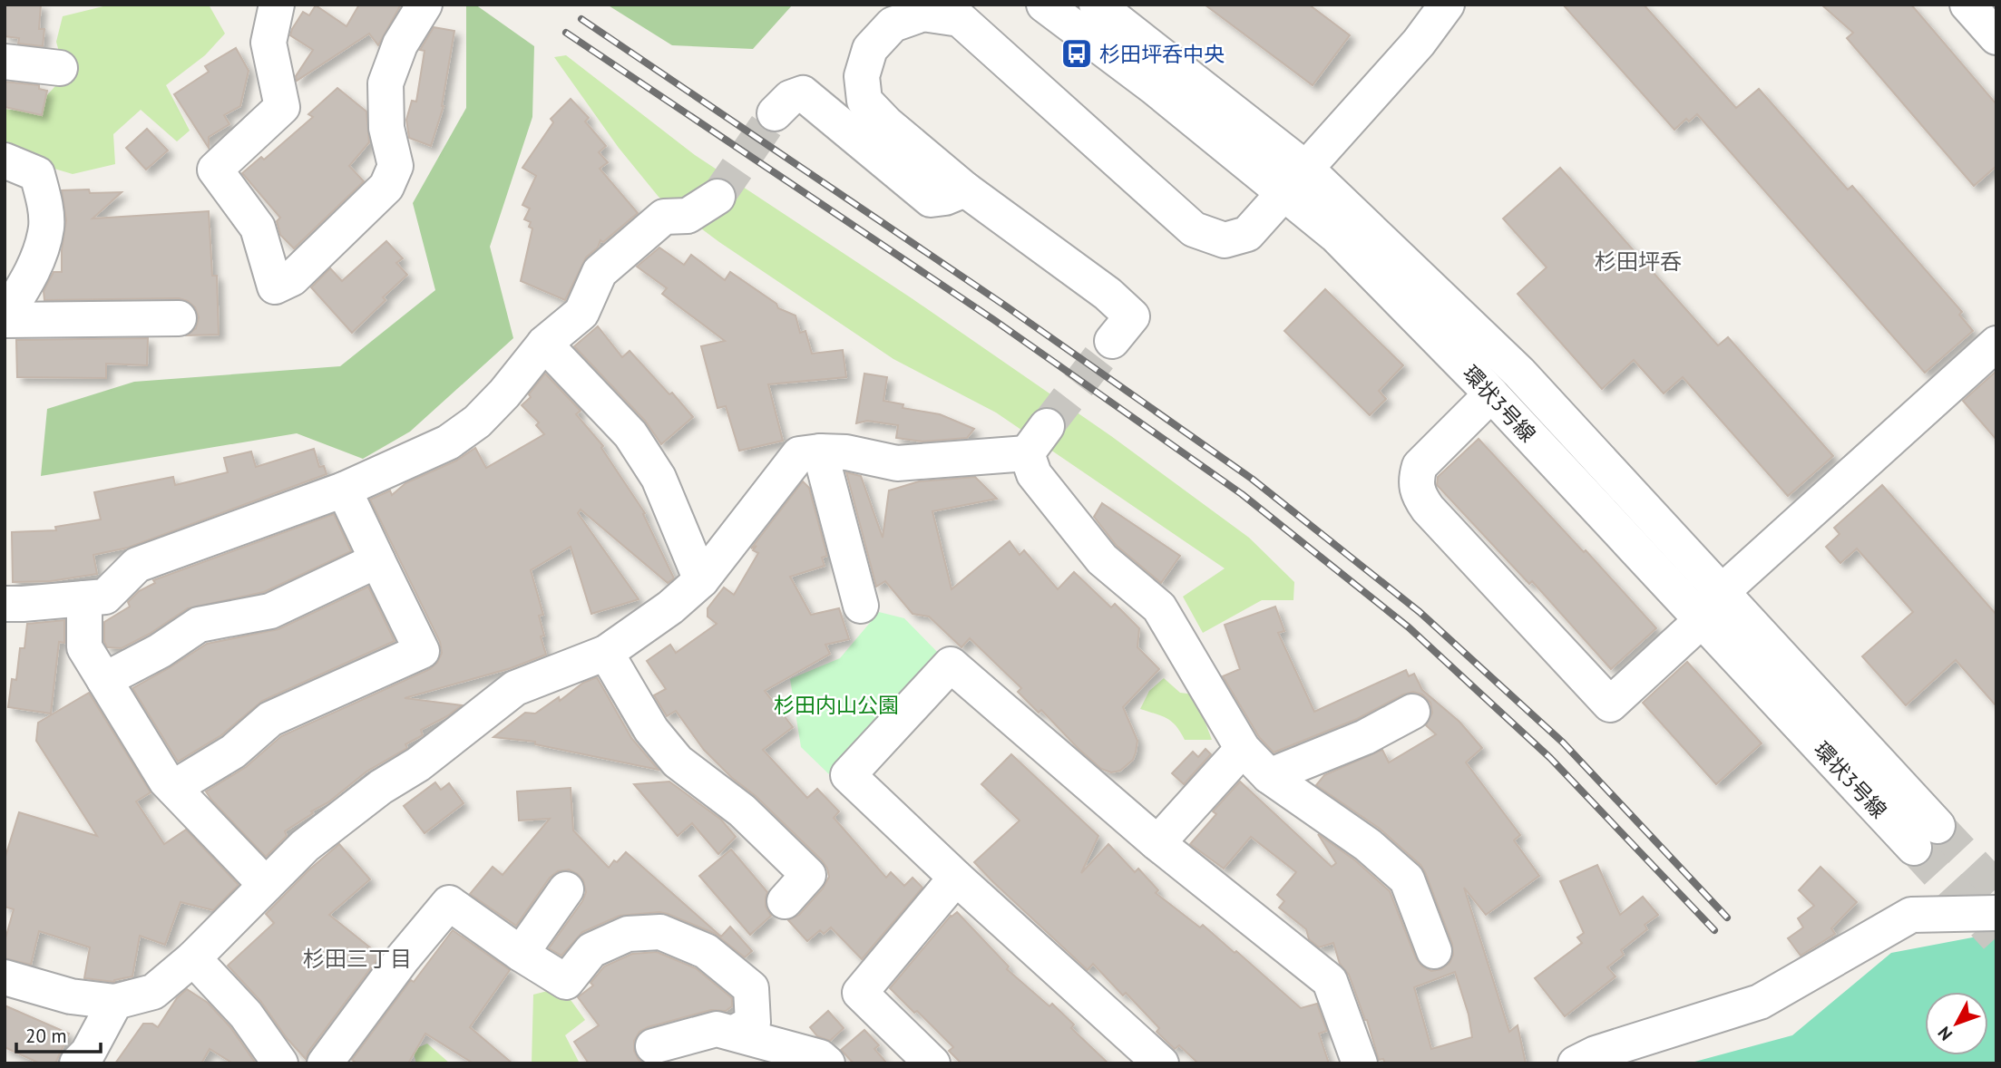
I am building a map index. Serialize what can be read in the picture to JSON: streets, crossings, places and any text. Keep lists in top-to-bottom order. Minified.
{"streets":{"street":["環状3号線"]},"districts":["杉田坪呑","杉田三丁目"],"parks":["杉田内山公園"],"places":{"bus stop":["杉田坪呑中央"]},"scale_bar":"20 m","north":"bottom left"}
